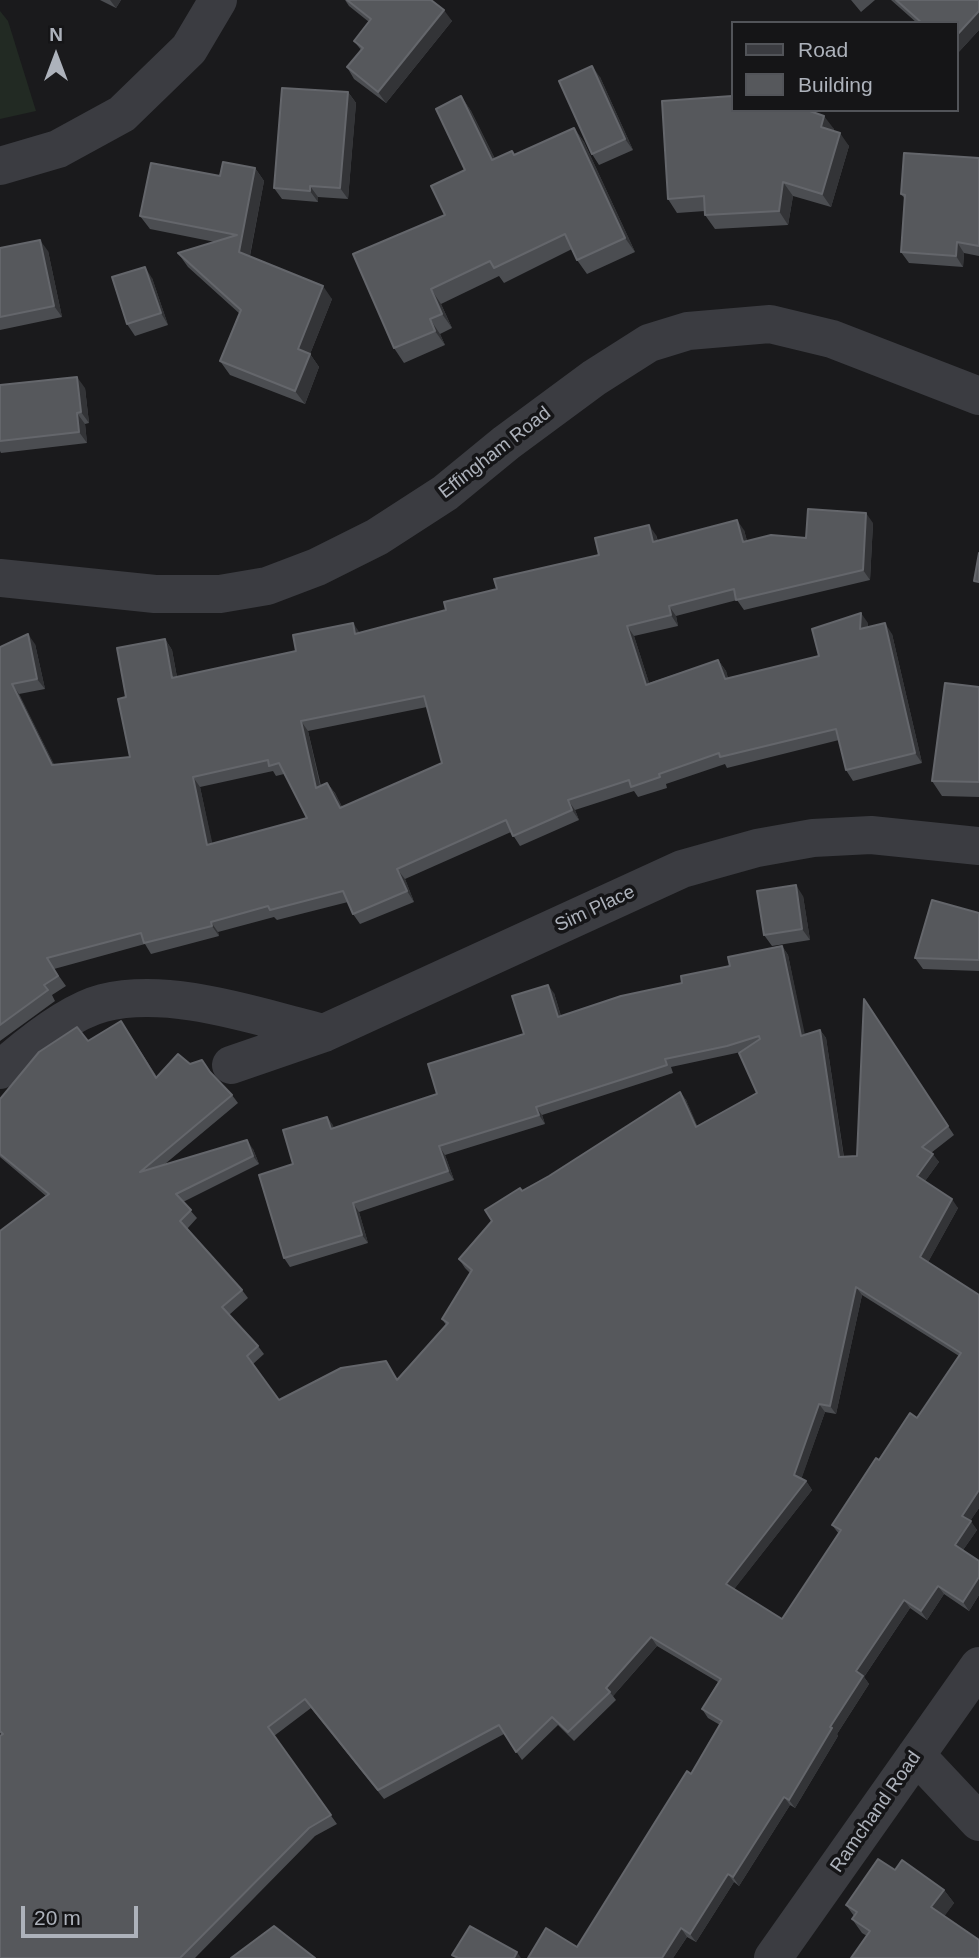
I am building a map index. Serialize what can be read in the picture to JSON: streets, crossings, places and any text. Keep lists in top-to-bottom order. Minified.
{"streets":{"street":["Effingham Road","Sim Place","Ramchand Road"]},"legend":["Road","Building"],"scale_bar":"20 m","north":"top"}
